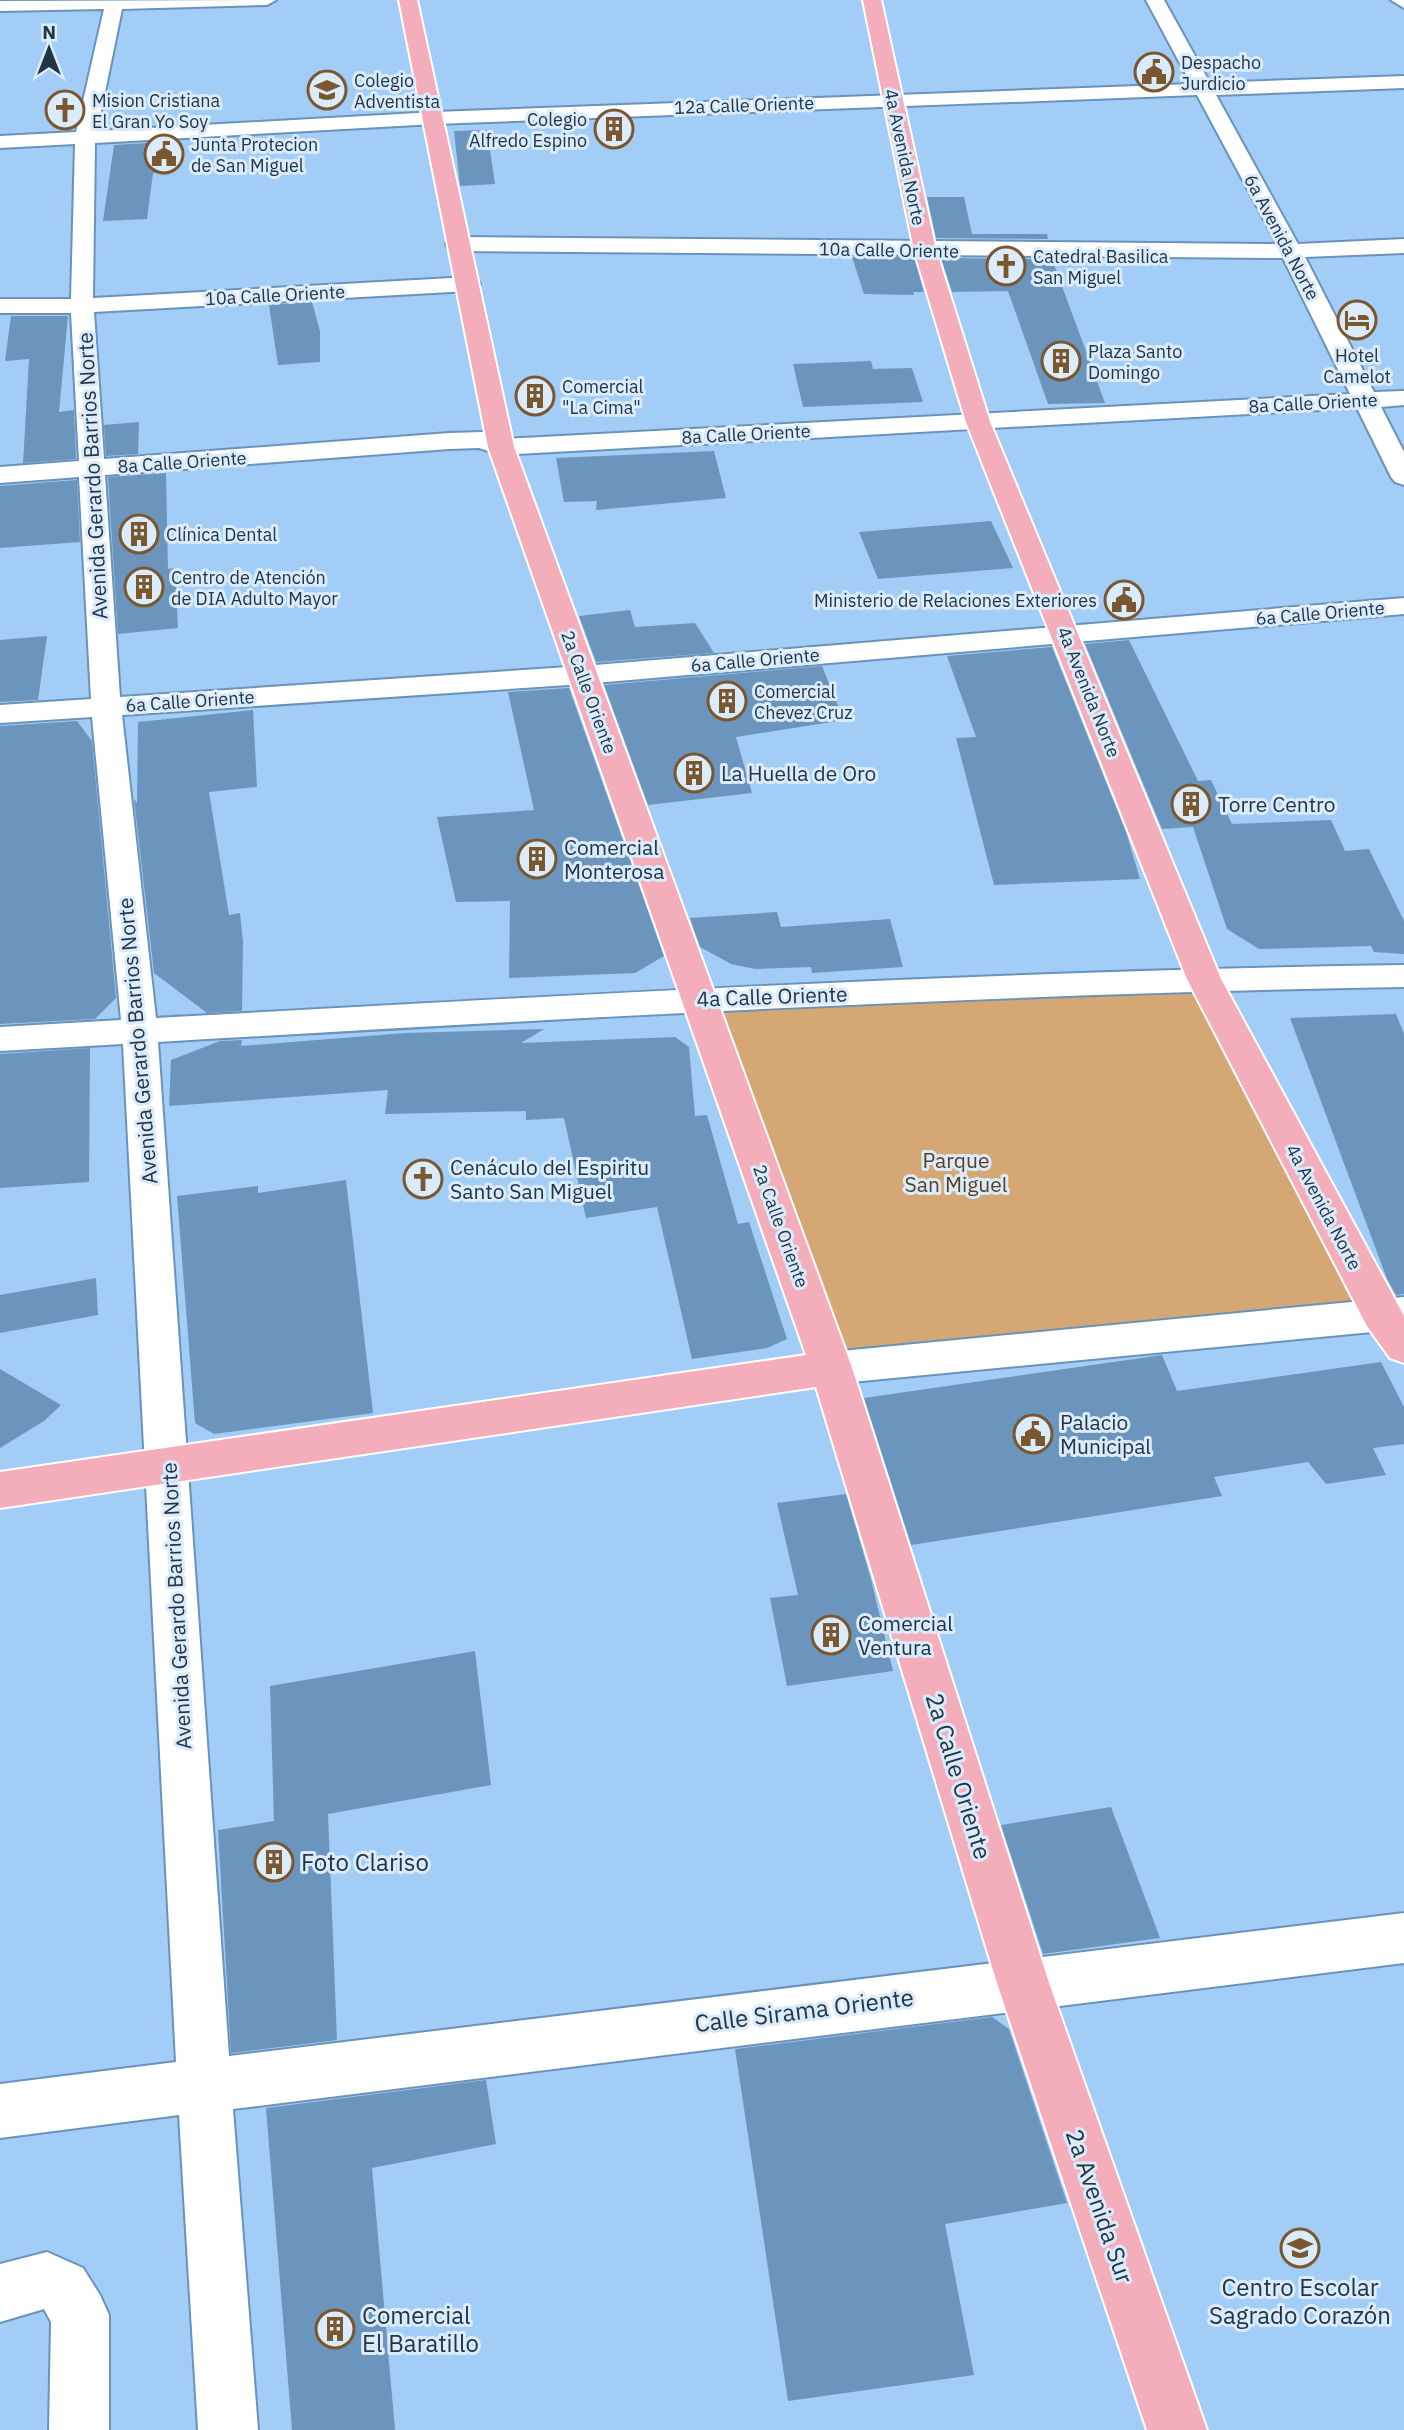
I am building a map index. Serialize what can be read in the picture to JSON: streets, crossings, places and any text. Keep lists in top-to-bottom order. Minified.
{"streets":{"main road":["4a Avenida Norte","2a Calle Oriente","2a Avenida Sur"],"street":["12a Calle Oriente","6a Avenida Norte","10a Calle Oriente","8a Calle Oriente","Avenida Gerardo Barrios Norte","6a Calle Oriente","4a Calle Oriente","Calle Sirama Oriente"]},"crossings":[["12a Calle Oriente","4a Avenida Norte"],["12a Calle Oriente","6a Avenida Norte"],["12a Calle Oriente","Avenida Gerardo Barrios Norte"],["12a Calle Oriente","2a Calle Oriente"],["4a Avenida Norte","10a Calle Oriente"],["4a Avenida Norte","8a Calle Oriente"],["4a Avenida Norte","6a Calle Oriente"],["4a Avenida Norte","4a Calle Oriente"],["6a Avenida Norte","10a Calle Oriente"],["6a Avenida Norte","8a Calle Oriente"],["10a Calle Oriente","Avenida Gerardo Barrios Norte"],["10a Calle Oriente","2a Calle Oriente"],["8a Calle Oriente","Avenida Gerardo Barrios Norte"],["8a Calle Oriente","2a Calle Oriente"],["Avenida Gerardo Barrios Norte","6a Calle Oriente"],["Avenida Gerardo Barrios Norte","4a Calle Oriente"],["Avenida Gerardo Barrios Norte","Calle Sirama Oriente"],["6a Calle Oriente","2a Calle Oriente"],["2a Calle Oriente","4a Calle Oriente"],["2a Calle Oriente","Calle Sirama Oriente"],["2a Calle Oriente","2a Avenida Sur"],["Calle Sirama Oriente","2a Avenida Sur"]],"parks":["Parque San Miguel"],"places":{"public building":["Despacho Jurdicio","Junta Protecion de San Miguel","Ministerio de Relaciones Exteriores","Palacio Municipal"],"school or university":["Colegio Adventista","Centro Escolar Sagrado Corazón"],"church":["Mision Cristiana El Gran Yo Soy","Catedral Basilica San Miguel","Cenáculo del Espiritu Santo San Miguel"],"building":["Colegio Alfredo Espino","Plaza Santo Domingo","Comercial \"La Cima\"","Clínica Dental","Centro de Atención de DIA Adulto Mayor","Comercial Chevez Cruz","La Huella de Oro","Torre Centro","Comercial Monterosa","Comercial Ventura","Foto Clariso","Comercial El Baratillo"],"hotel":["Hotel Camelot"]},"north":"top"}
